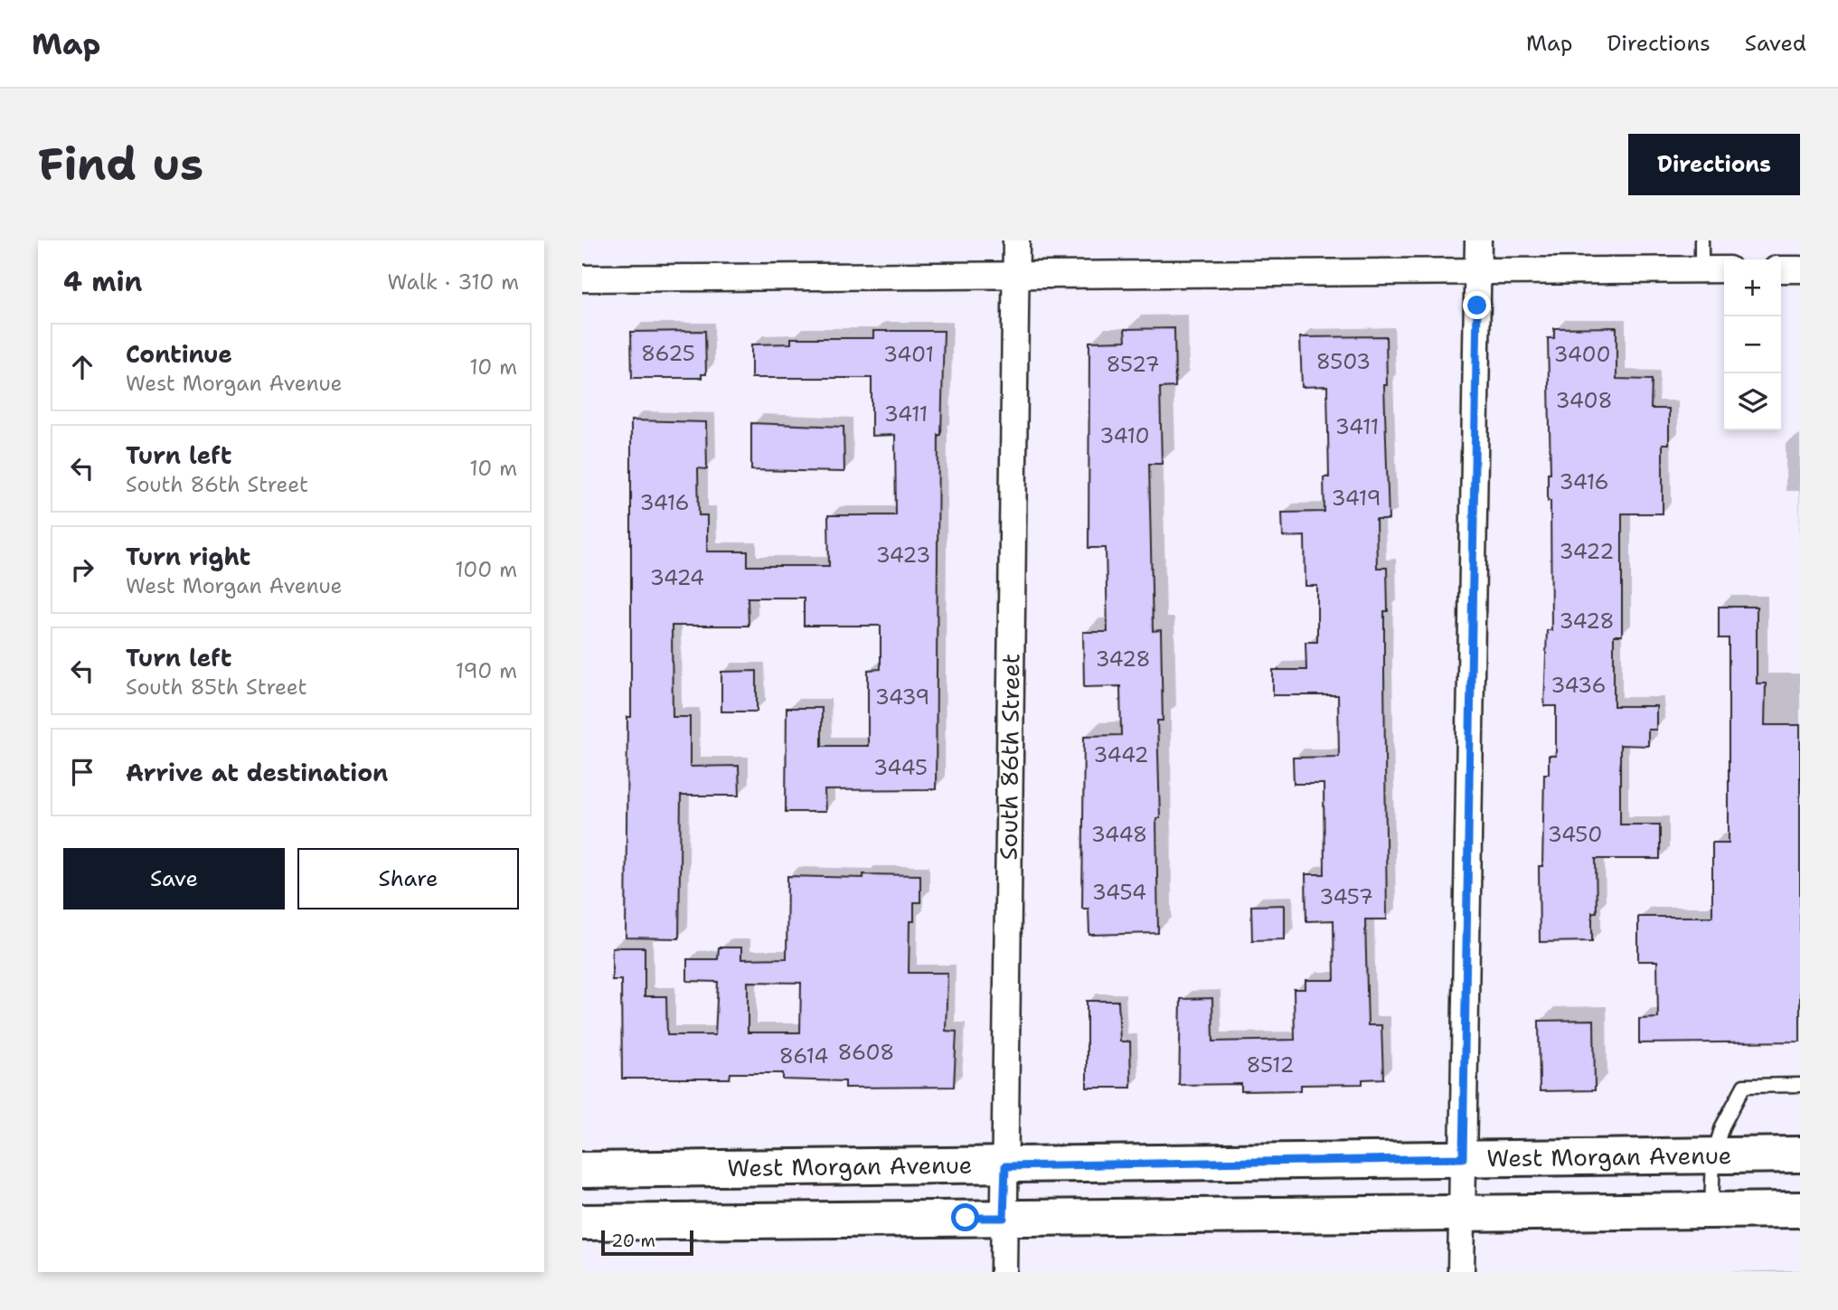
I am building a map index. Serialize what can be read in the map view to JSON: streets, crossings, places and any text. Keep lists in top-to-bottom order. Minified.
{"streets":{"street":["South 86th Street","West Morgan Avenue"]},"crossings":[["South 86th Street","West Morgan Avenue"]],"house_numbers":["8625","3401","3400","8503","8527","3408","3411","3411","3410","3416","3419","3416","3422","3423","3424","3428","3428","3436","3439","3442","3445","3448","3450","3454","3457","8608","8614","8512"],"scale_bar":"20 m","page":{"header":"Map","nav":["Map","Directions","Saved"],"buttons":["Directions",["Save","Share"]],"title":"Find us","heading":["4 min","Walk · 310 m"],"map_buttons":["+","−"],"list":[["Continue","West Morgan Avenue","10 m"],["Turn left","South 86th Street","10 m"],["Turn right","West Morgan Avenue","100 m"],["Turn left","South 85th Street","190 m"],"Arrive at destination"],"scale":"20 m"}}
